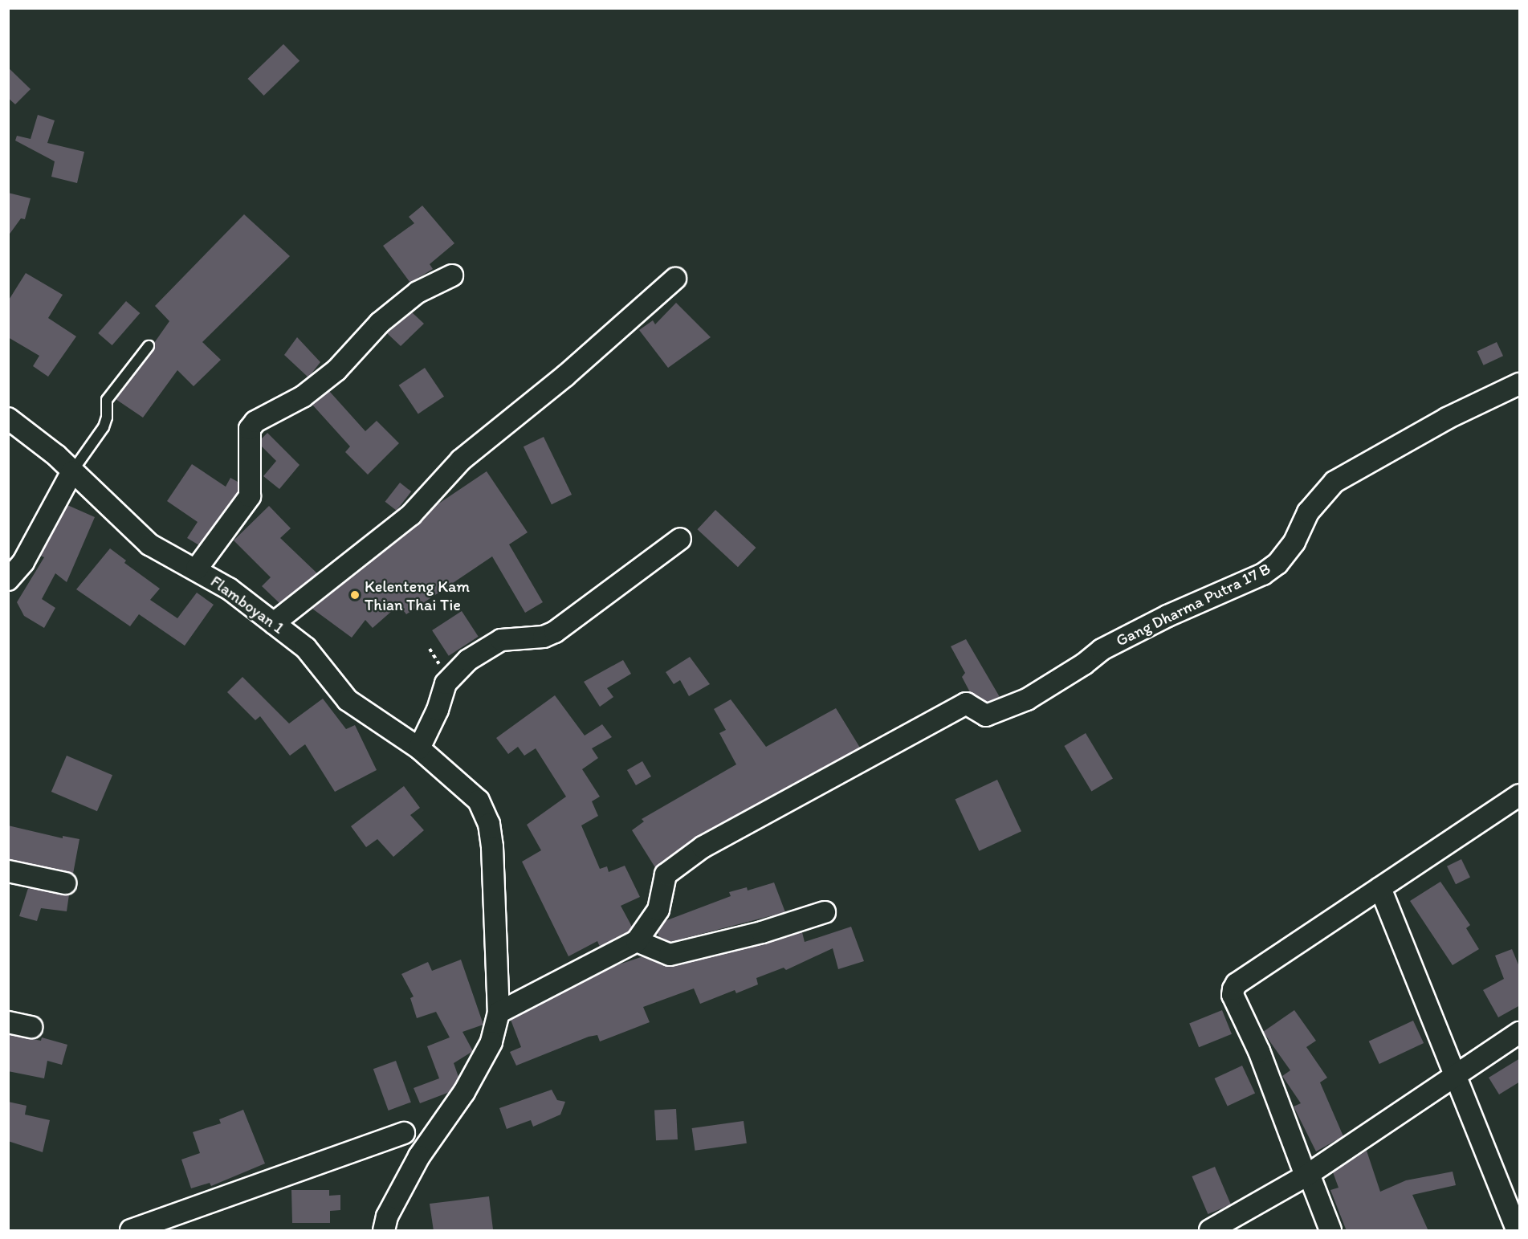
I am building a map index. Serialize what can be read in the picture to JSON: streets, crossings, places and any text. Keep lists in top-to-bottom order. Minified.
{"streets":{"street":["Flamboyan 1","Gang Dharma Putra 17 B"]},"places":["Kelenteng Kam Thian Thai Tie"]}
